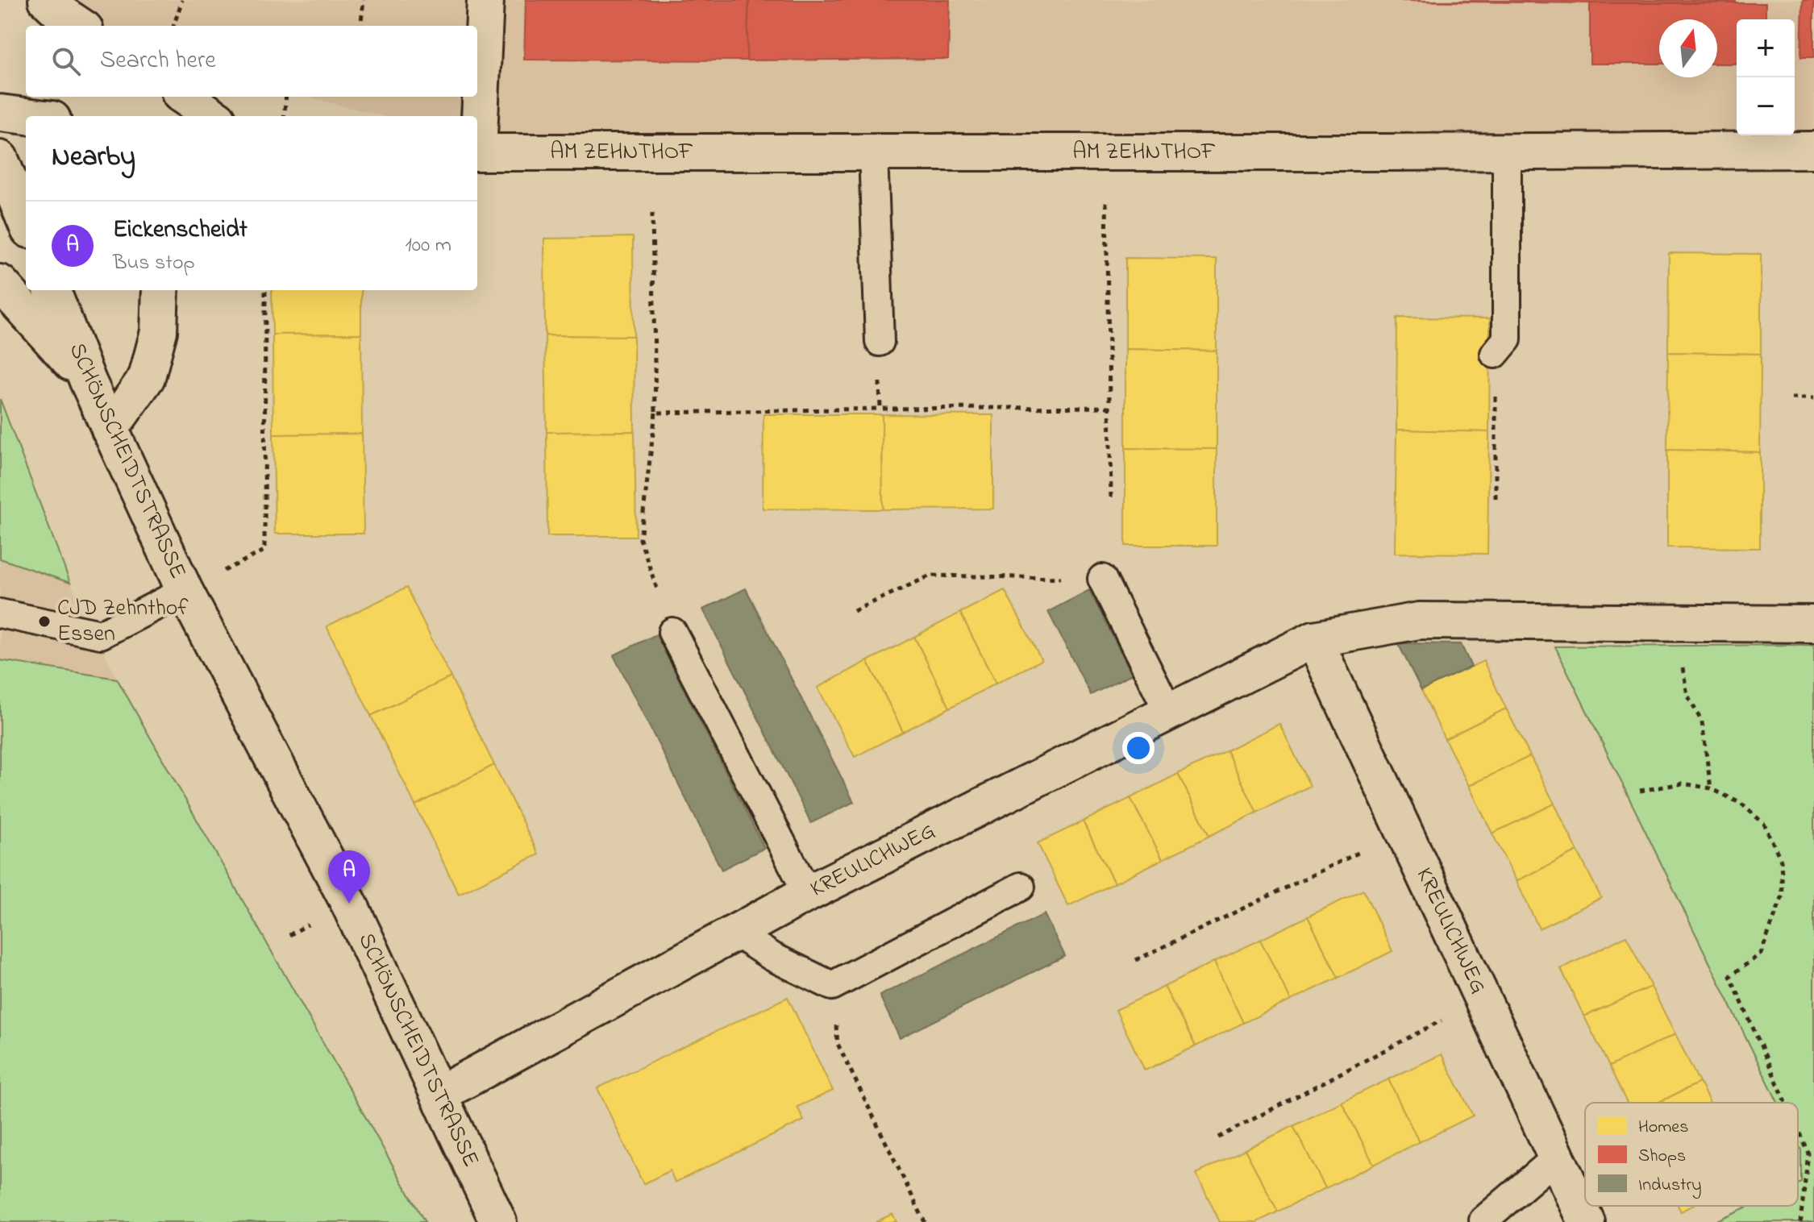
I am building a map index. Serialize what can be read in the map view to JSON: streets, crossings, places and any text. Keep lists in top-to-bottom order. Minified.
{"streets":{"main road":["AM ZEHNTHOF","SCHÖNSCHEIDTSTRASSE","KREULICHWEG"]},"crossings":[["SCHÖNSCHEIDTSTRASSE","KREULICHWEG"]],"places":["CJD Zehnthof Essen"],"legend":["Homes","Shops","Industry"],"north":"top","page":{"map_buttons":["+","−"],"search":"Search here","heading":"Nearby","list":[{"mark":"A","name":"Eickenscheidt","note":"Bus stop","value":"100 m"}],"pins":"A"}}
